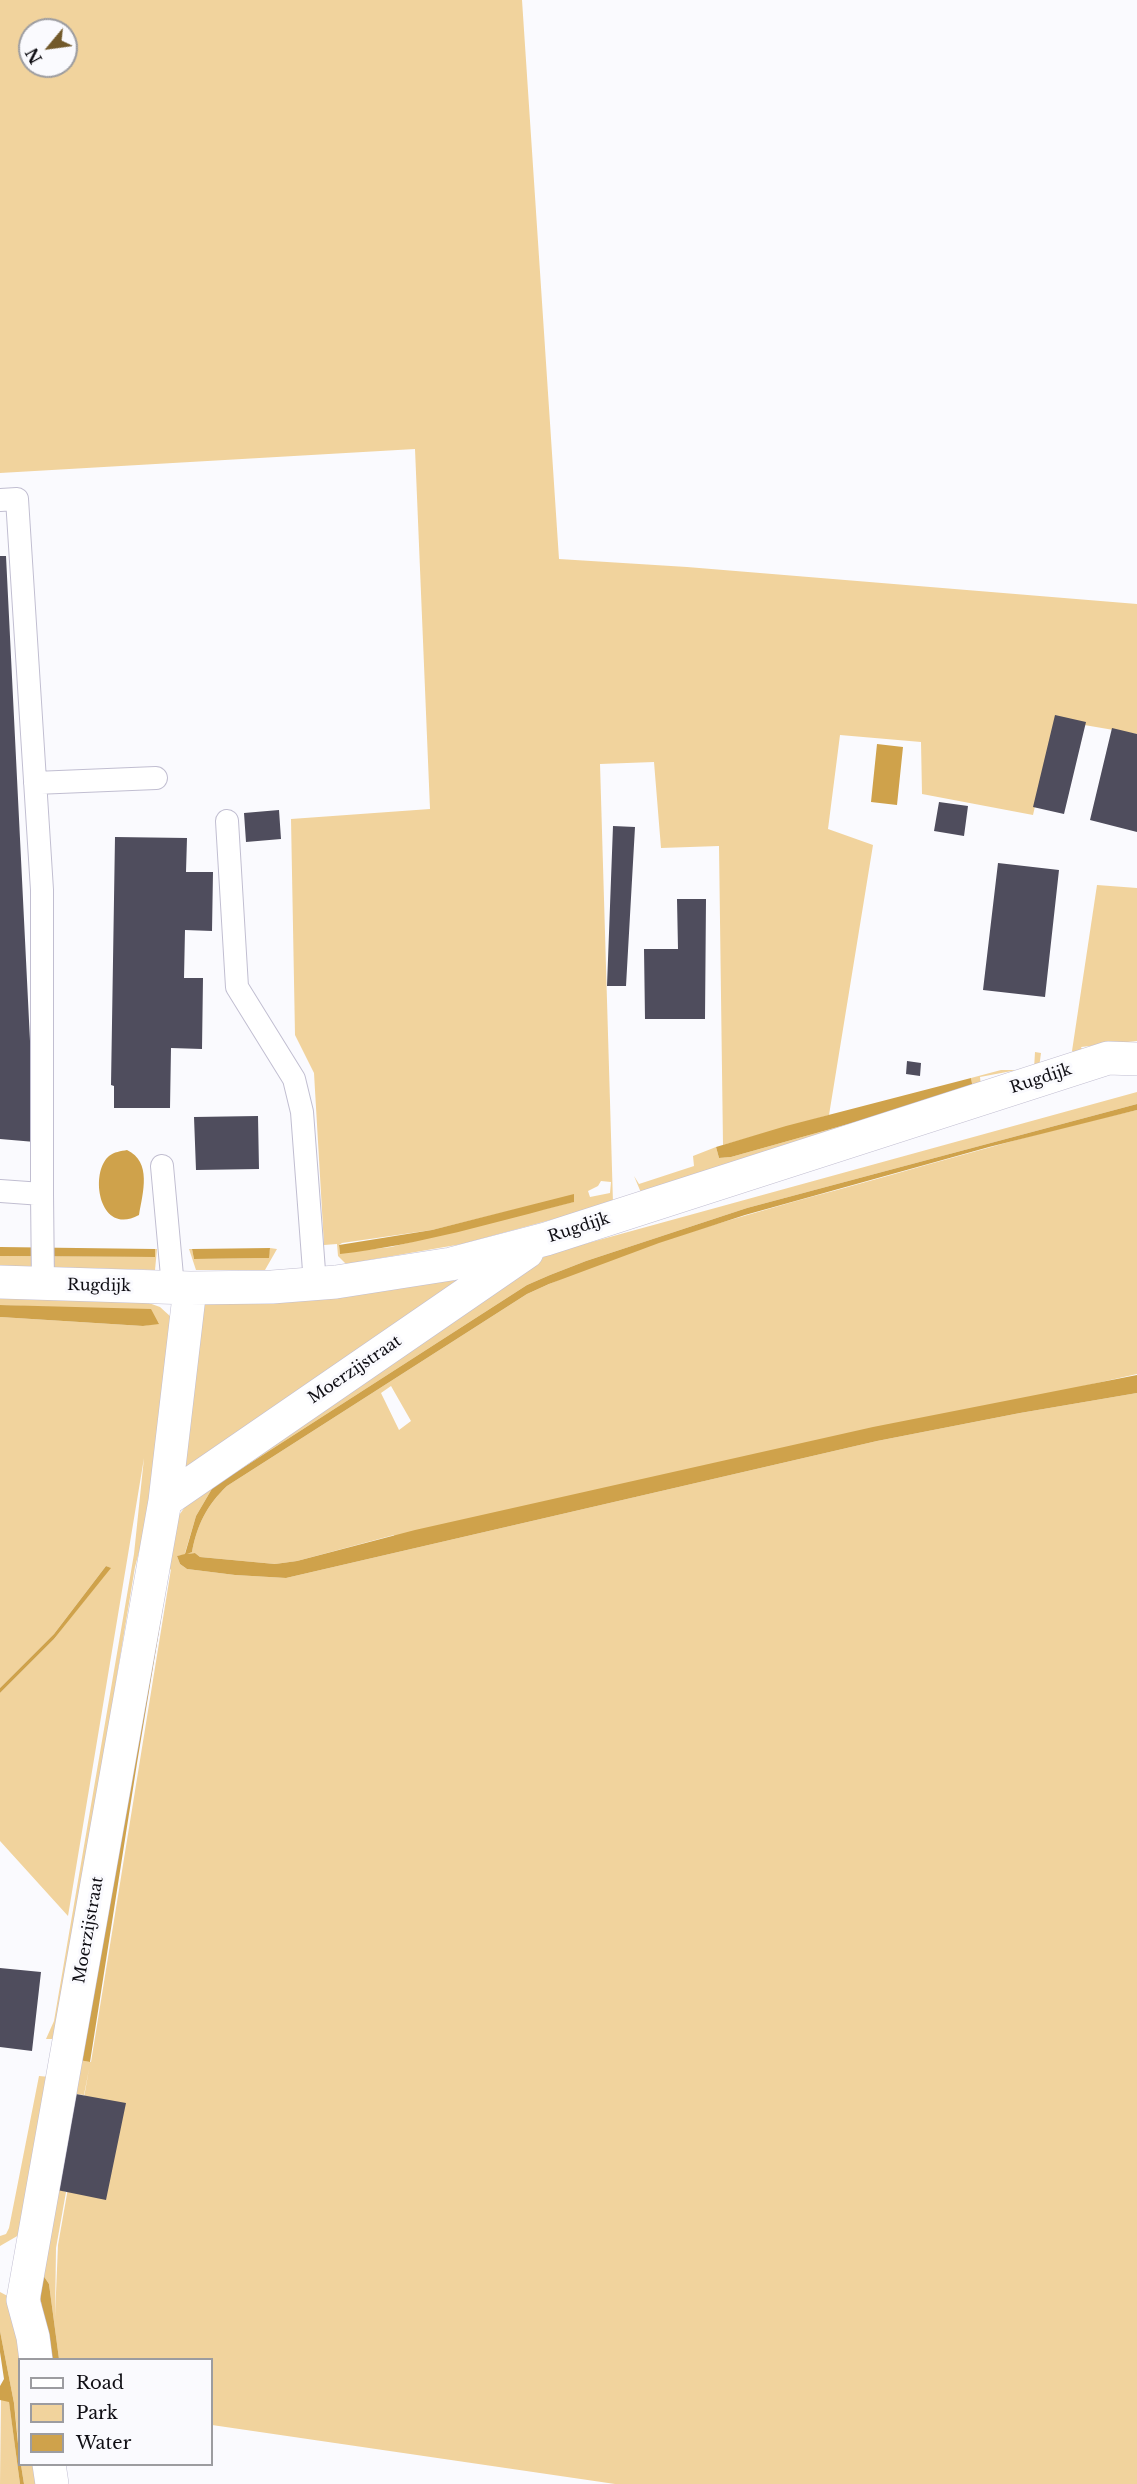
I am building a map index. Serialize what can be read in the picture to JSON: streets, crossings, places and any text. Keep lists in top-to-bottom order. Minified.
{"streets":{"street":["Rugdijk","Moerzijstraat"]},"crossings":[["Rugdijk","Moerzijstraat"]],"legend":["Road","Park","Water"],"north":"bottom left"}
